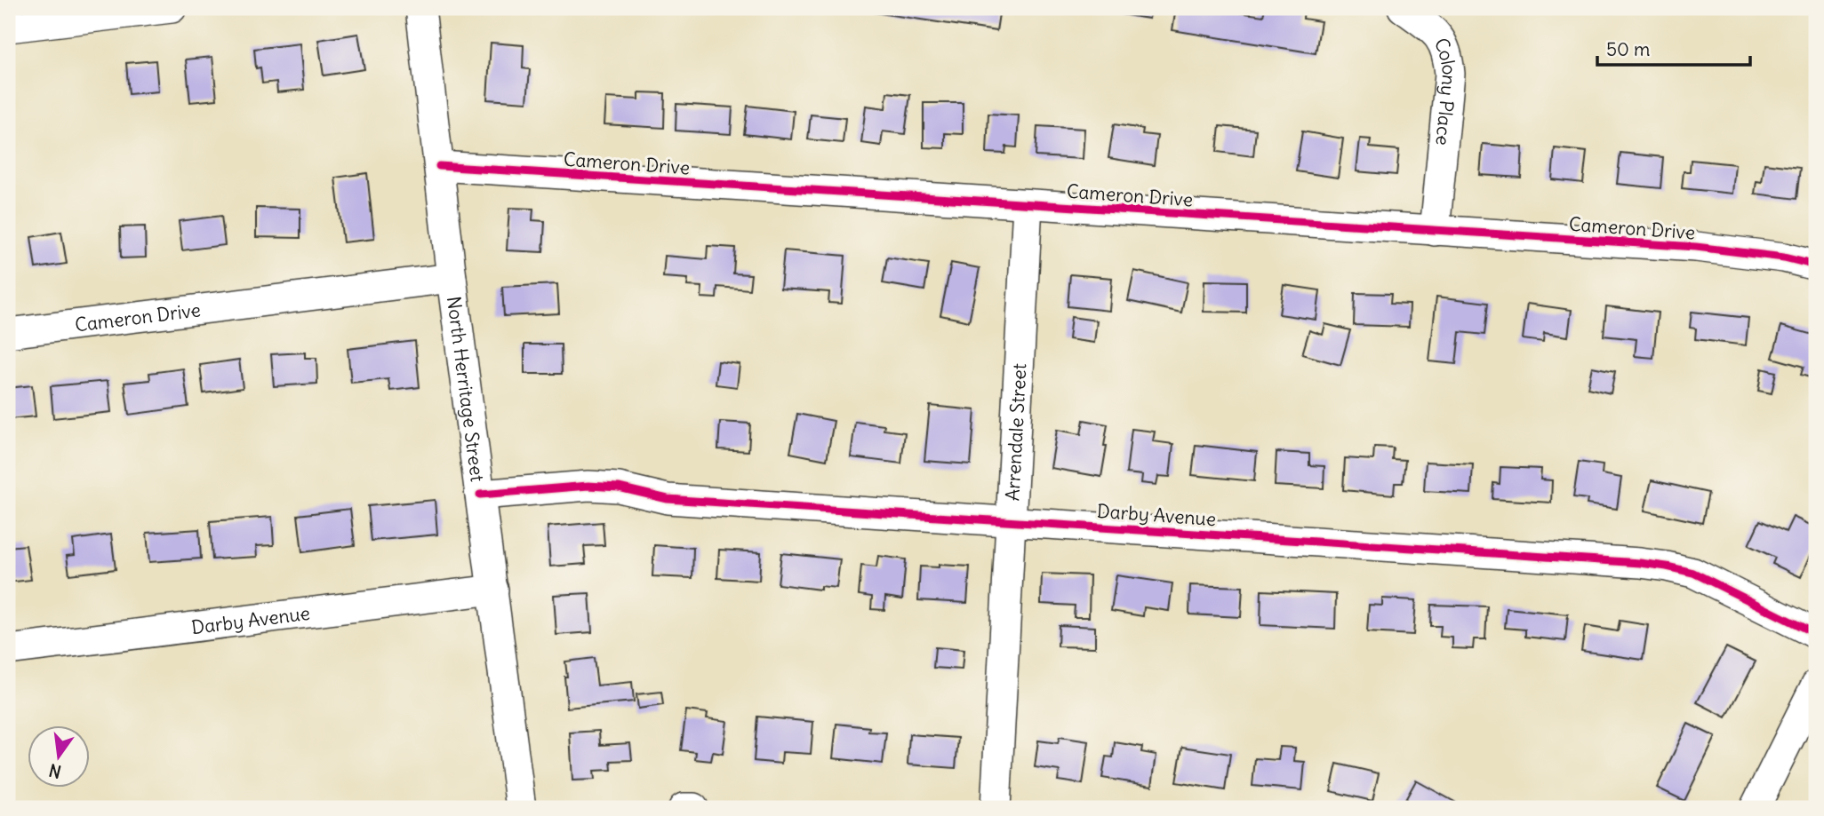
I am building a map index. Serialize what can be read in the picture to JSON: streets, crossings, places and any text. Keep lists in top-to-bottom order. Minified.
{"streets":{"street":["Colony Place","Cameron Drive","North Herritage Street","Arrendale Street","Darby Avenue"]},"crossings":[["Colony Place","Cameron Drive"],["Cameron Drive","North Herritage Street"],["Cameron Drive","Arrendale Street"],["North Herritage Street","Darby Avenue"],["Arrendale Street","Darby Avenue"]],"scale_bar":"50 m","north":"bottom"}
